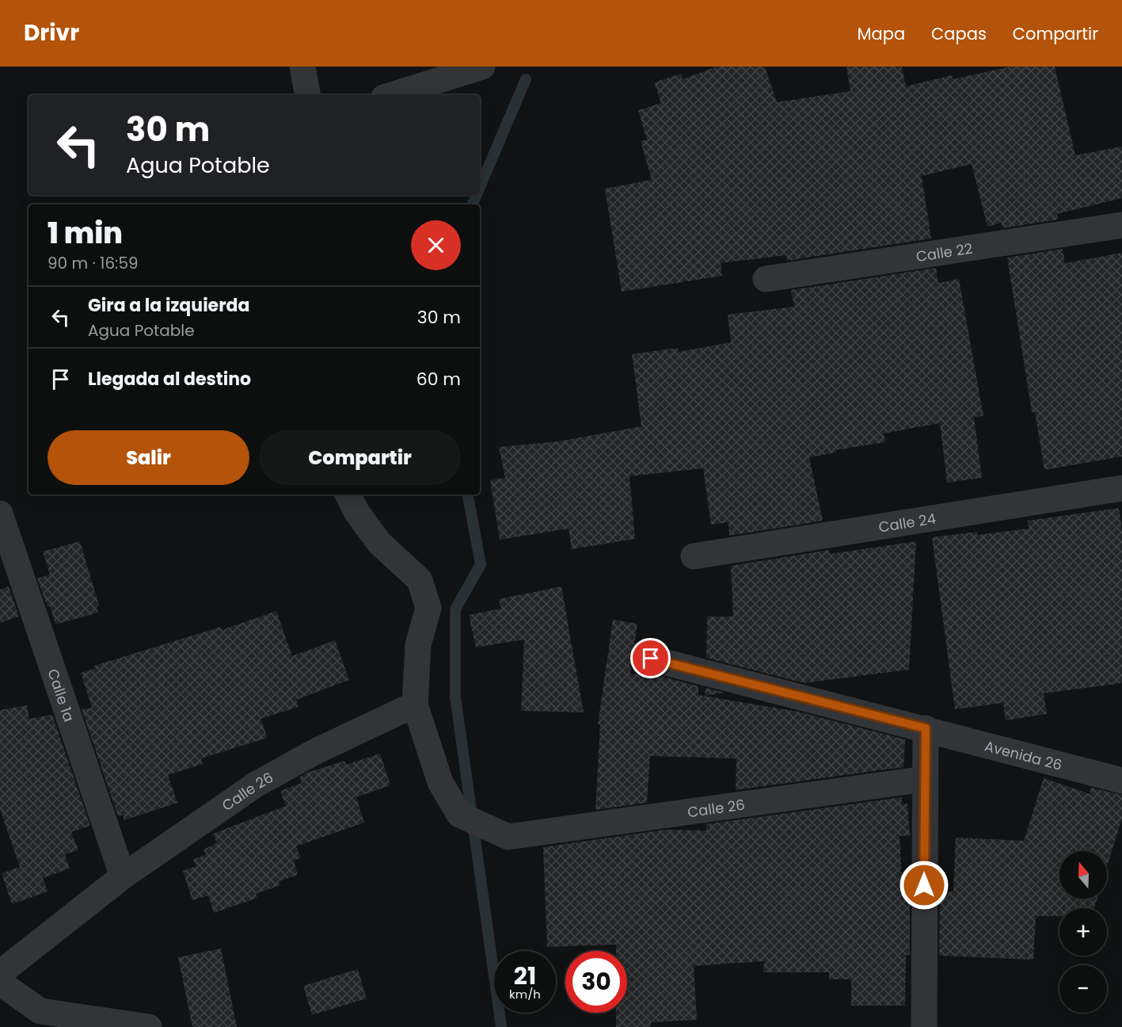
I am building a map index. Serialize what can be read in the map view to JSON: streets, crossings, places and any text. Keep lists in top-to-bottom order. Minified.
{"streets":{"street":["Calle 22","Calle 24","Calle 1a","Avenida 26","Calle 26"]},"crossings":[["Calle 1a","Calle 26"]],"north":"top","page":{"header":"Drivr","nav":["Mapa","Capas","Compartir"],"turn":["30 m","Agua Potable"],"heading":["1 min","90 m · 16:59"],"list":[{"name":"Gira a la izquierda","note":"Agua Potable","value":"30 m"},{"name":"Llegada al destino","value":"60 m"}],"buttons":["Salir","Compartir"],"map_buttons":["+","−"],"speed":"21 km/h","limit":"30"}}
